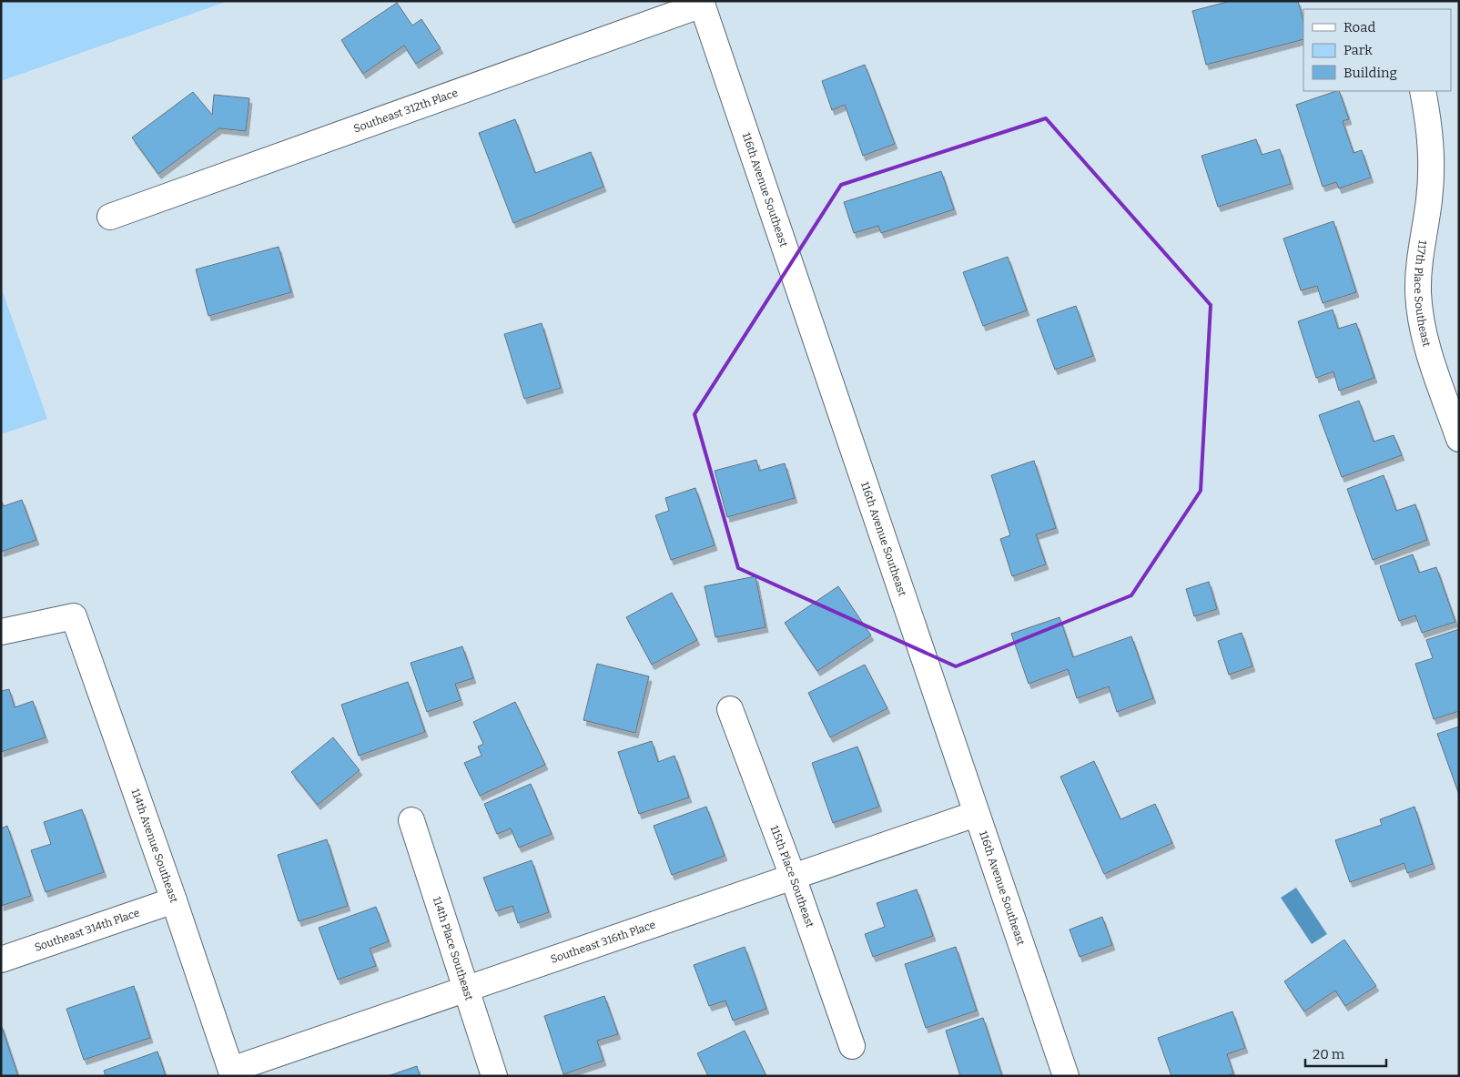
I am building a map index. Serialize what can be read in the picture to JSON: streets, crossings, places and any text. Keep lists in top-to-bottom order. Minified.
{"streets":{"street":["Southeast 312th Place","116th Avenue Southeast","117th Place Southeast","114th Avenue Southeast","115th Place Southeast","Southeast 314th Place","Southeast 316th Place","114th Place Southeast"]},"crossings":[["Southeast 312th Place","116th Avenue Southeast"],["116th Avenue Southeast","Southeast 316th Place"],["114th Avenue Southeast","Southeast 314th Place"],["114th Avenue Southeast","Southeast 316th Place"],["115th Place Southeast","Southeast 316th Place"],["Southeast 316th Place","114th Place Southeast"]],"legend":["Road","Park","Building"],"scale_bar":"20 m"}
